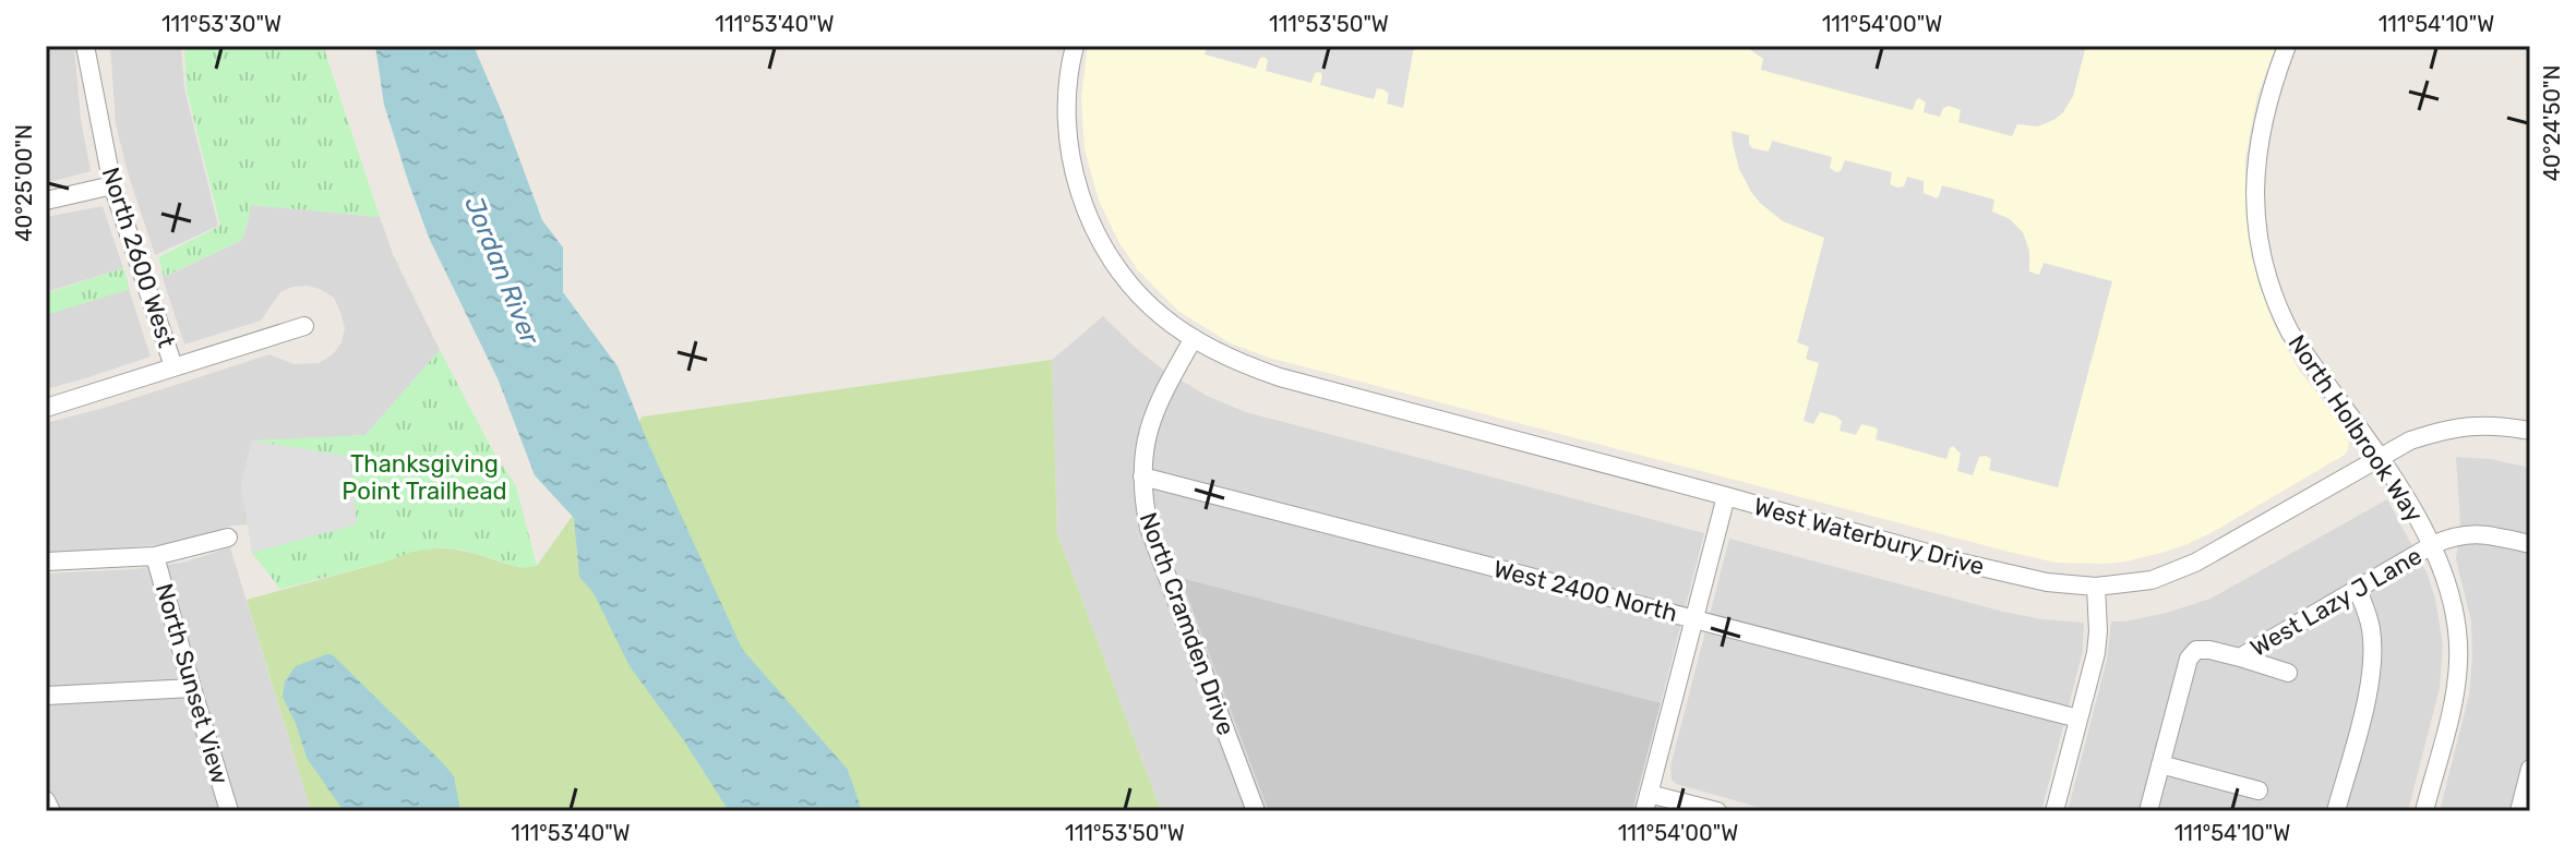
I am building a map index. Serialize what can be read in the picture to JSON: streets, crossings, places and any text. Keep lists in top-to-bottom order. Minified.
{"streets":{"street":["North 2600 West","North Holbrook Way","West Waterbury Drive","West 2400 North","West Lazy J Lane","North Cramden Drive","North Sunset View"]},"crossings":[["North Holbrook Way","West Waterbury Drive"],["North Holbrook Way","West Lazy J Lane"],["West Waterbury Drive","North Cramden Drive"],["West 2400 North","North Cramden Drive"]],"water":["Jordan River"],"parks":["Thanksgiving Point Trailhead"],"coordinates":["111°53'30\"W","111°53'40\"W","111°53'50\"W","111°54'00\"W","111°54'10\"W","40°24'50\"N","40°25'00\"N"]}
